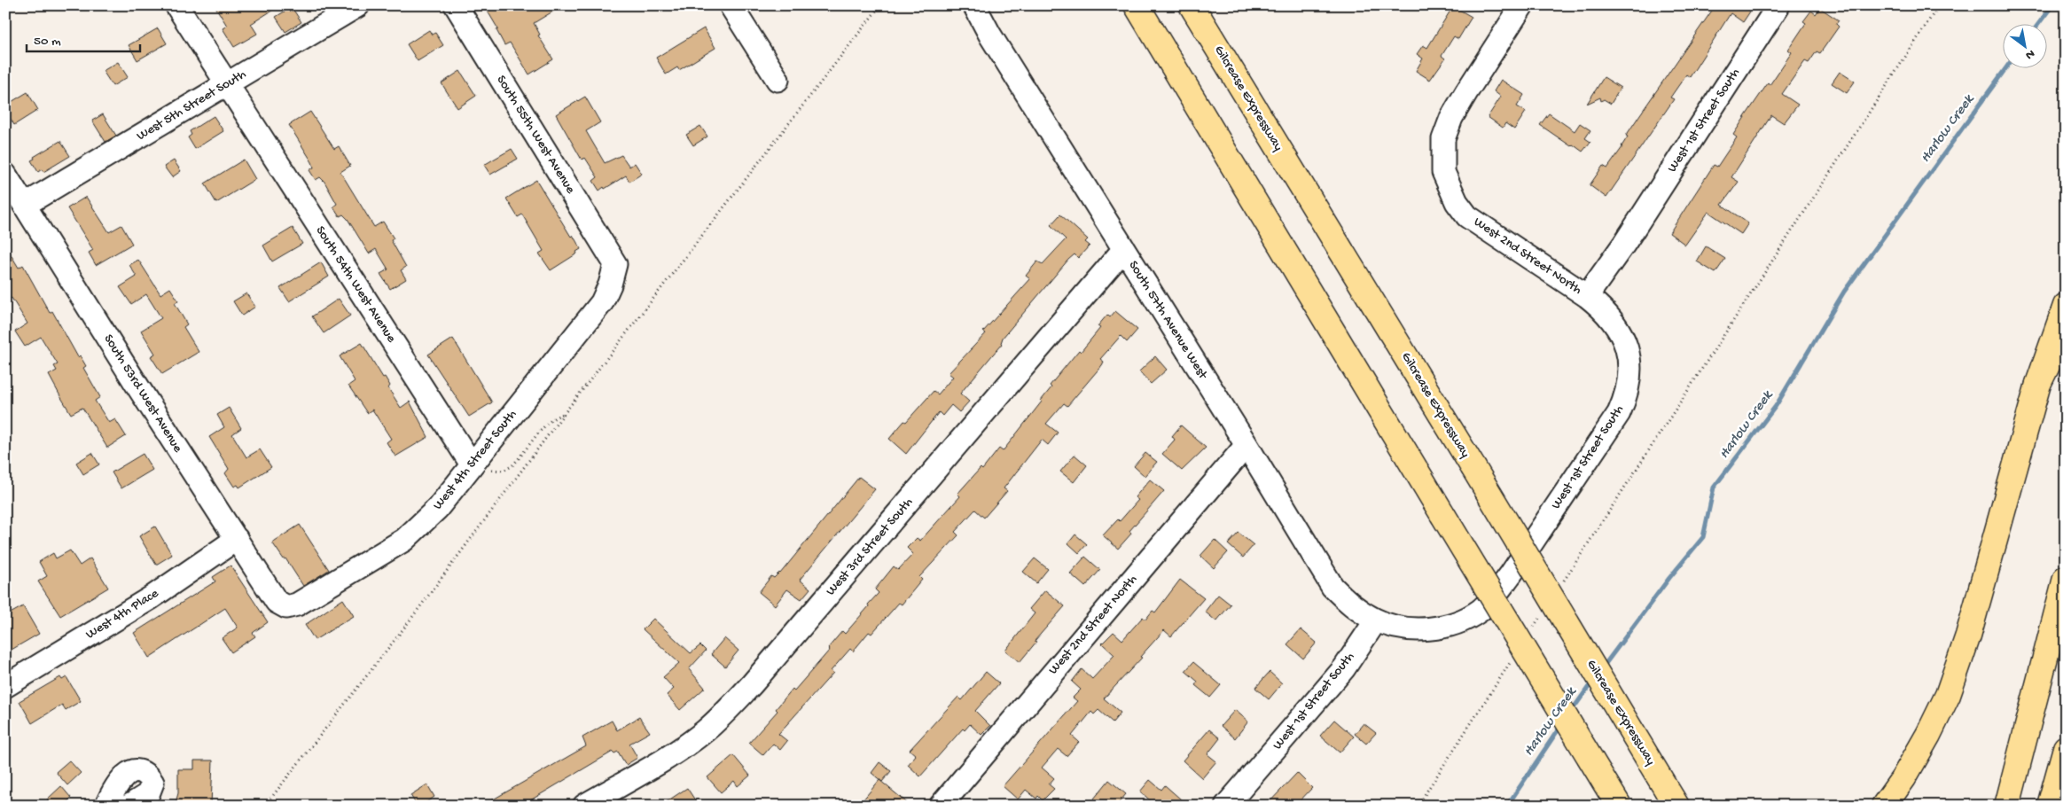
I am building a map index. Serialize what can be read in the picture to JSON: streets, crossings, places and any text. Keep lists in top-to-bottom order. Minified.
{"streets":{"main road":["Gilcrease Expressway"],"street":["West 5th Street South","West 1st Street South","South 55th West Avenue","West 2nd Street North","South 54th West Avenue","South 57th Avenue West","South 53rd West Avenue","West 4th Street South","West 3rd Street South","West 4th Place"]},"crossings":[["West 5th Street South","South 54th West Avenue"],["West 5th Street South","South 53rd West Avenue"],["West 1st Street South","West 2nd Street North"],["West 1st Street South","South 57th Avenue West"],["South 55th West Avenue","West 4th Street South"],["West 2nd Street North","South 57th Avenue West"],["South 54th West Avenue","West 4th Street South"],["South 57th Avenue West","West 3rd Street South"],["South 53rd West Avenue","West 4th Street South"],["South 53rd West Avenue","West 4th Place"]],"water":["Harlow Creek"],"scale_bar":"50 m","north":"bottom right"}
